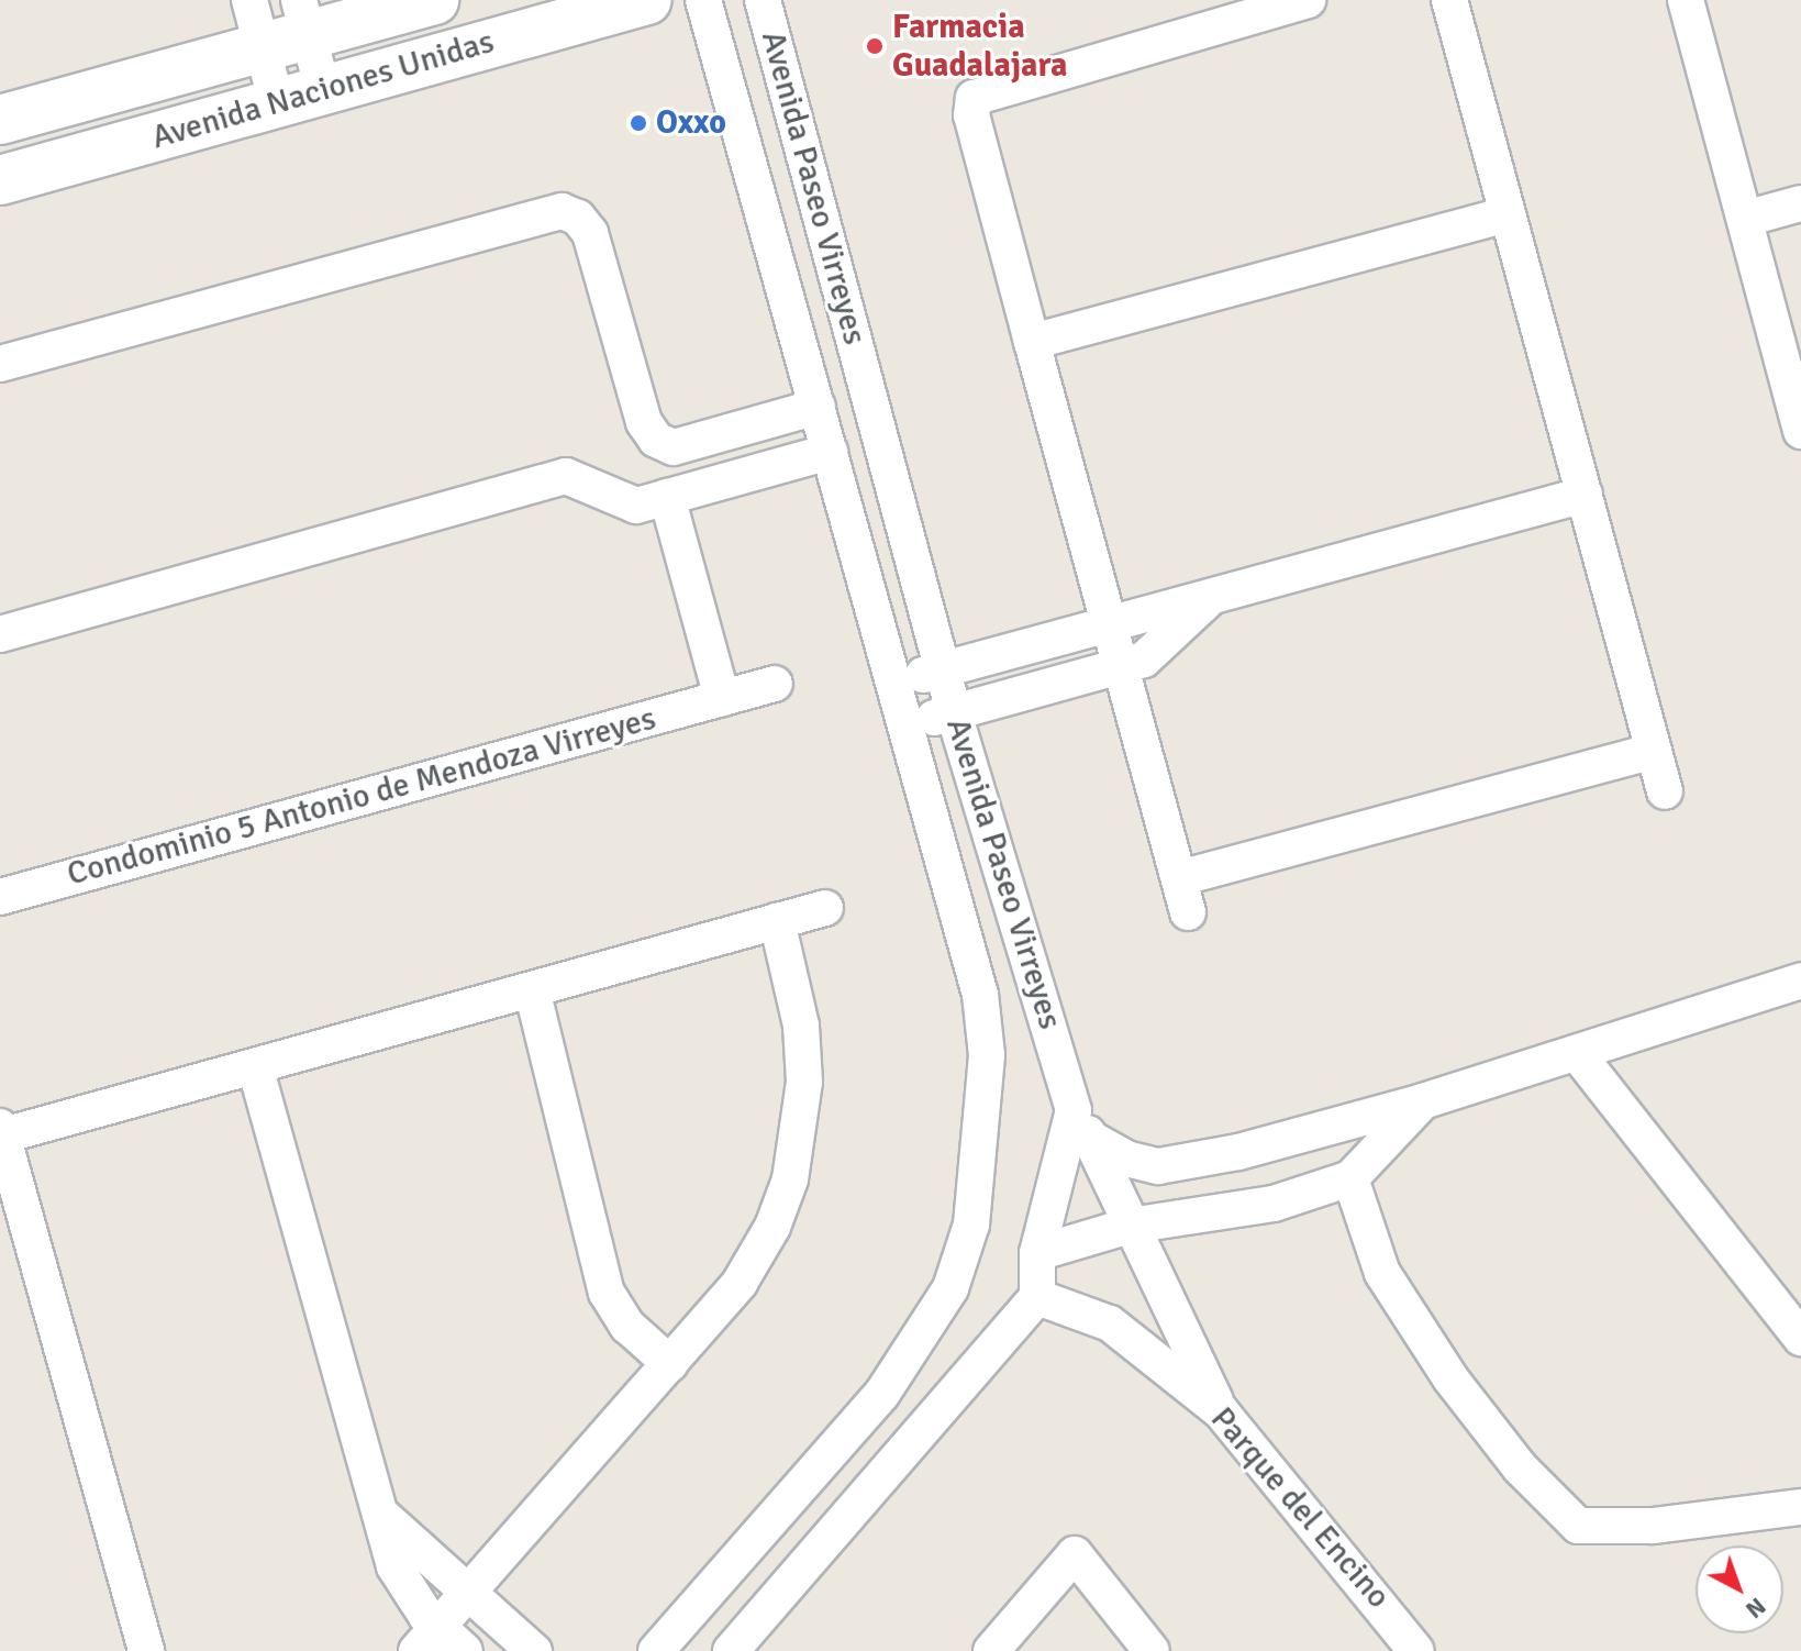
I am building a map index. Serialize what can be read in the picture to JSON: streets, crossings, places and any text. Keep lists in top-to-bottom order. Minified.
{"streets":{"street":["Avenida Naciones Unidas","Avenida Paseo Virreyes","Condominio 5 Antonio de Mendoza Virreyes","Parque del Encino"]},"crossings":[["Avenida Paseo Virreyes","Parque del Encino"]],"places":["Farmacia Guadalajara","Oxxo"],"north":"bottom right"}
